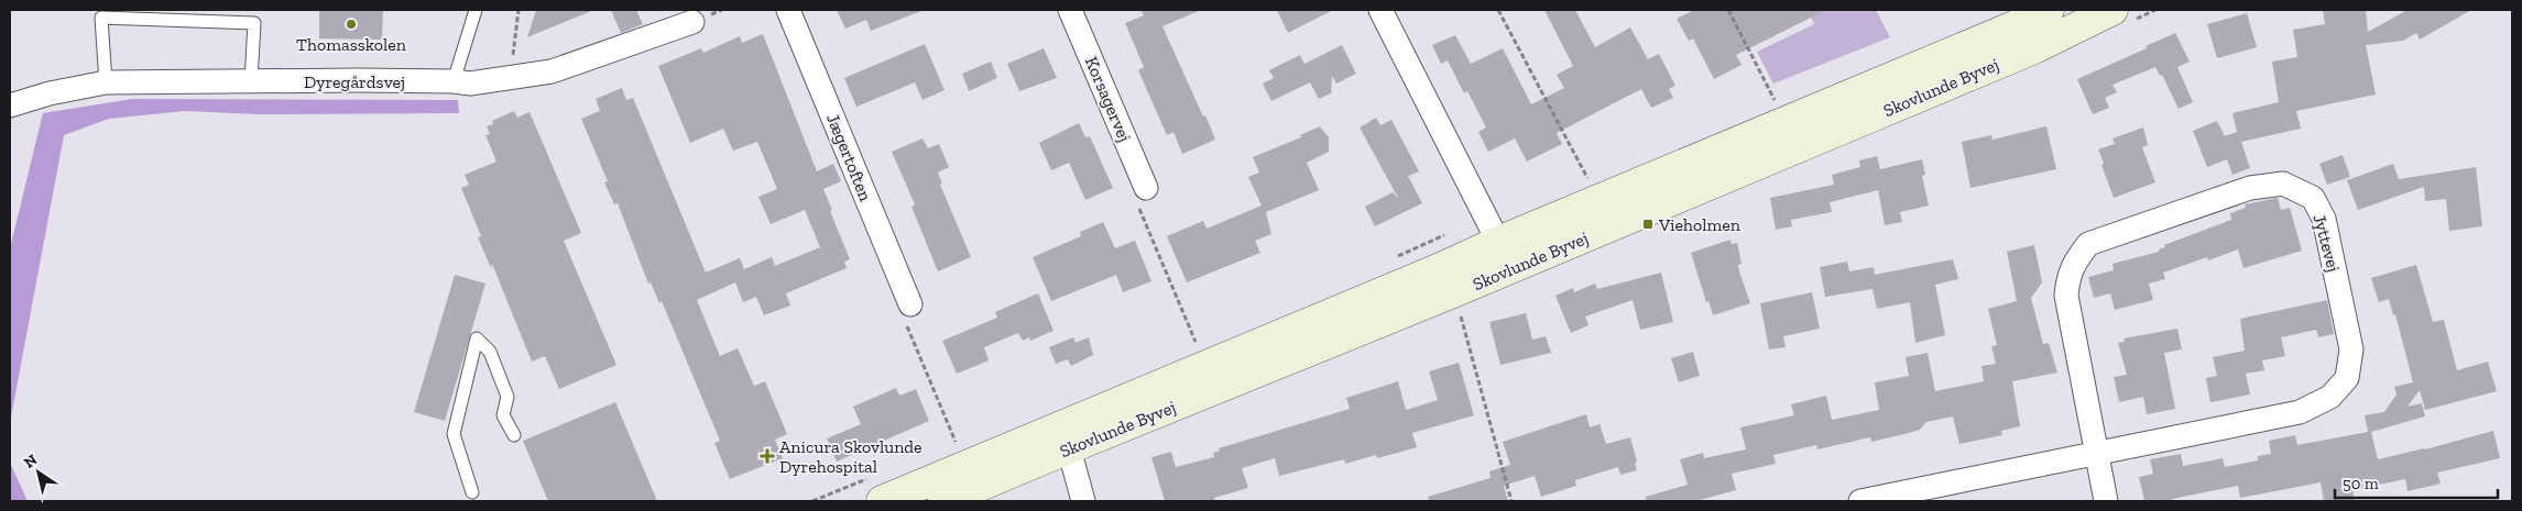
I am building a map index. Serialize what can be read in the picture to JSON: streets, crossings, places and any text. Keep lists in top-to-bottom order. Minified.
{"streets":{"main road":["Skovlunde Byvej"],"street":["Dyregårdsvej","Korsagervej","Jægertoften","Jyttevej"]},"places":{"other":["Thomasskolen"],"transit":["Vieholmen"],"health":["Anicura Skovlunde Dyrehospital"]},"scale_bar":"50 m","north":"top left"}
